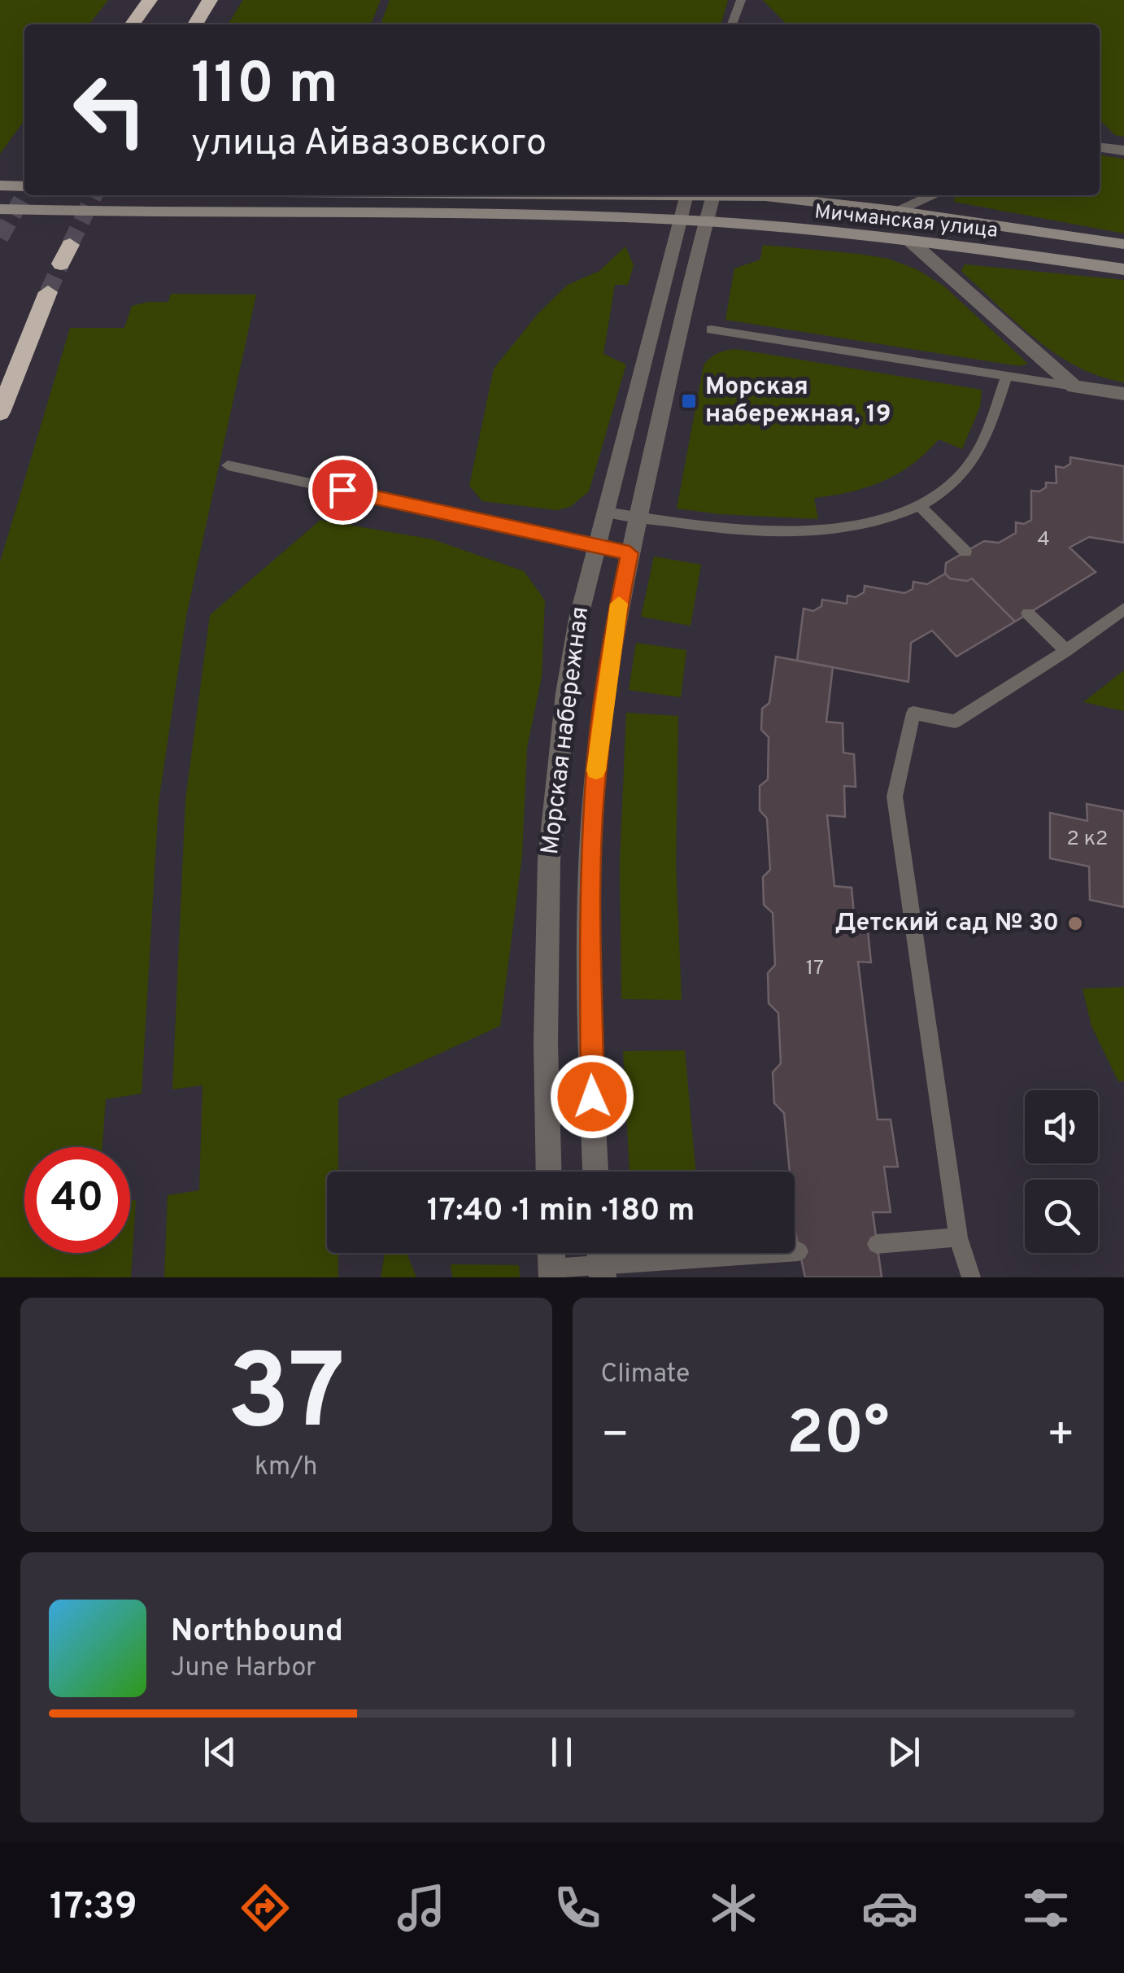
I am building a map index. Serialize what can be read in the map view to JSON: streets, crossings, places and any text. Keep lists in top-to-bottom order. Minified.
{"streets":{"main road":["Мичманская улица"],"street":["Морская набережная"]},"crossings":[["Мичманская улица","Морская набережная"]],"places":{"transit":["Морская набережная, 19"],"other":["Детский сад № 30"]},"house_numbers":["4","2 к2","17"],"page":{"turn":["110 m","улица Айвазовского"],"limit":"40","trip":"17:40 · 1 min · 180 m","tile":[["37","km/h"],"Climate"],"heat":["−","20°","+"],"song":["Northbound","June Harbor"],"tabs":"17:39"}}
